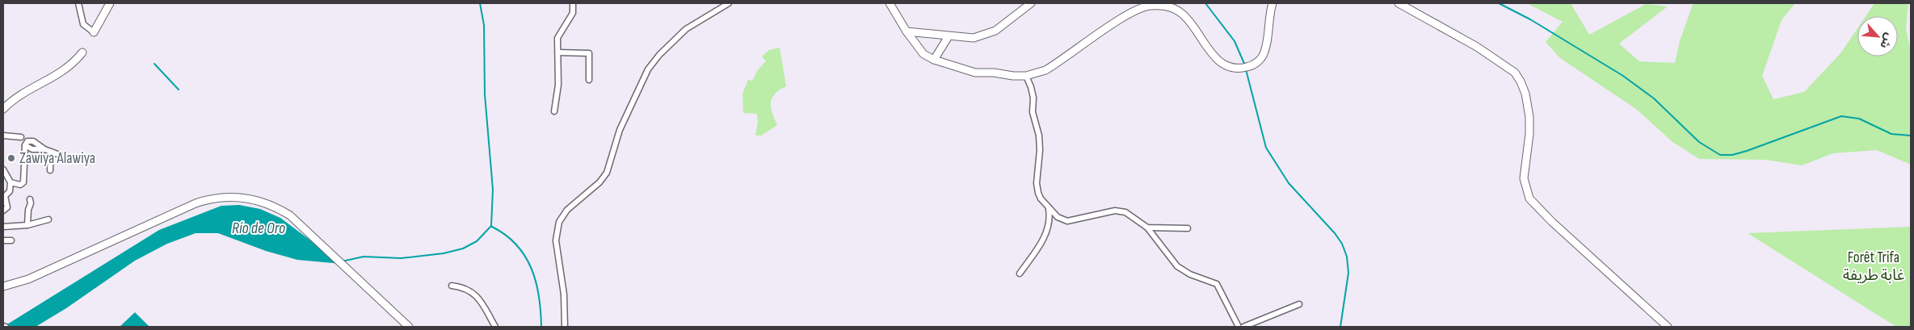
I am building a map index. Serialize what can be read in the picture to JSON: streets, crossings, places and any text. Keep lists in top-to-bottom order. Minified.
{"water":["Río de Oro"],"parks":["Forêt Trifa غابة طريفة"],"places":["Zawiya Alawiya"],"north":"bottom right"}
